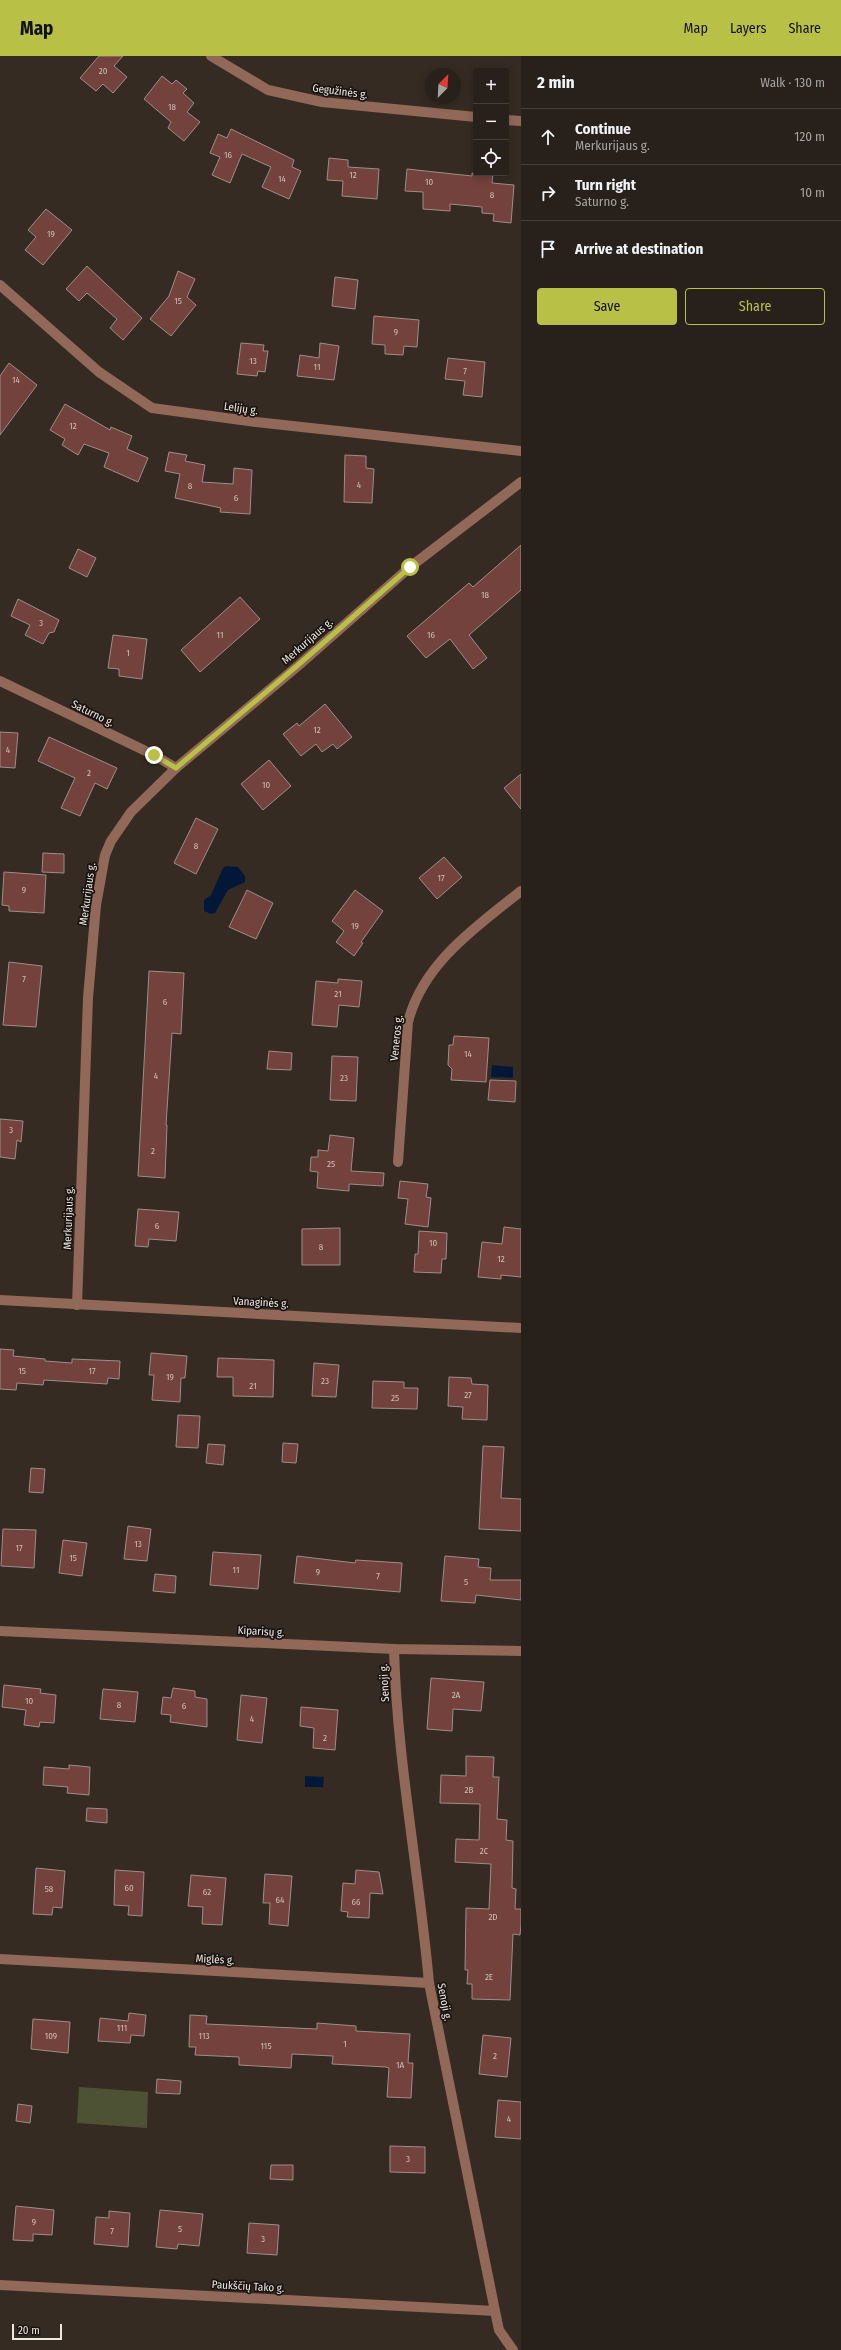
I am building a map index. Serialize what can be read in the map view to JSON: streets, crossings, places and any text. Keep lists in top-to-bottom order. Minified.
{"streets":{"street":["Gegužinės g.","Lelijų g.","Merkurijaus g.","Saturno g.","Veneros g.","Vanaginės g.","Kiparisų g.","Senoji g.","Miglės g.","Paukščių Tako g."]},"crossings":[["Merkurijaus g.","Saturno g."],["Merkurijaus g.","Vanaginės g."],["Kiparisų g.","Senoji g."],["Senoji g.","Miglės g."],["Senoji g.","Paukščių Tako g."]],"house_numbers":["20","18","16","12","14","10","8","19","15","9","13","11","7","14","12","4","8","6","18","3","11","16","1","12","4","2","10","8","17","9","19","7","21","6","14","4","23","3","2","25","6","10","8","12","15","17","19","23","21","27","25","13","17","15","11","9","7","5","2A","10","8","6","4","2","2B","2C","60","58","62","64","66","2D","2E","111","109","113","1","115","2","1A","4","3","9","5","7","3"],"scale_bar":"20 m","north":"top right","page":{"header":"Map","nav":["Map","Layers","Share"],"heading":["2 min","Walk · 130 m"],"map_buttons":["+","−"],"list":[["Continue","Merkurijaus g.","120 m"],["Turn right","Saturno g.","10 m"],"Arrive at destination"],"buttons":["Save","Share"],"scale":"20 m"}}
